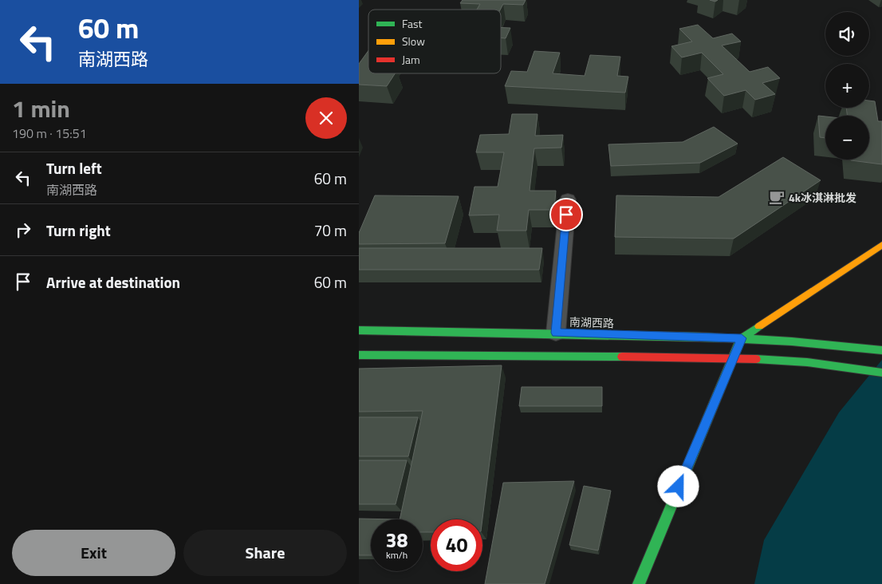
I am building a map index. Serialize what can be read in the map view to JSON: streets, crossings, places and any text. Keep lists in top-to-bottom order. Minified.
{"streets":{"main road":["南湖西路"]},"places":{"cafe":["4k冰淇淋批发"]},"legend":["Fast","Slow","Jam"],"page":{"turn":["60 m","南湖西路"],"map_buttons":["+","−"],"heading":["1 min","190 m · 15:51"],"list":[{"name":"Turn left","note":"南湖西路","value":"60 m"},{"name":"Turn right","value":"70 m"},{"name":"Arrive at destination","value":"60 m"}],"speed":"38 km/h","limit":"40","buttons":["Exit","Share"]}}
